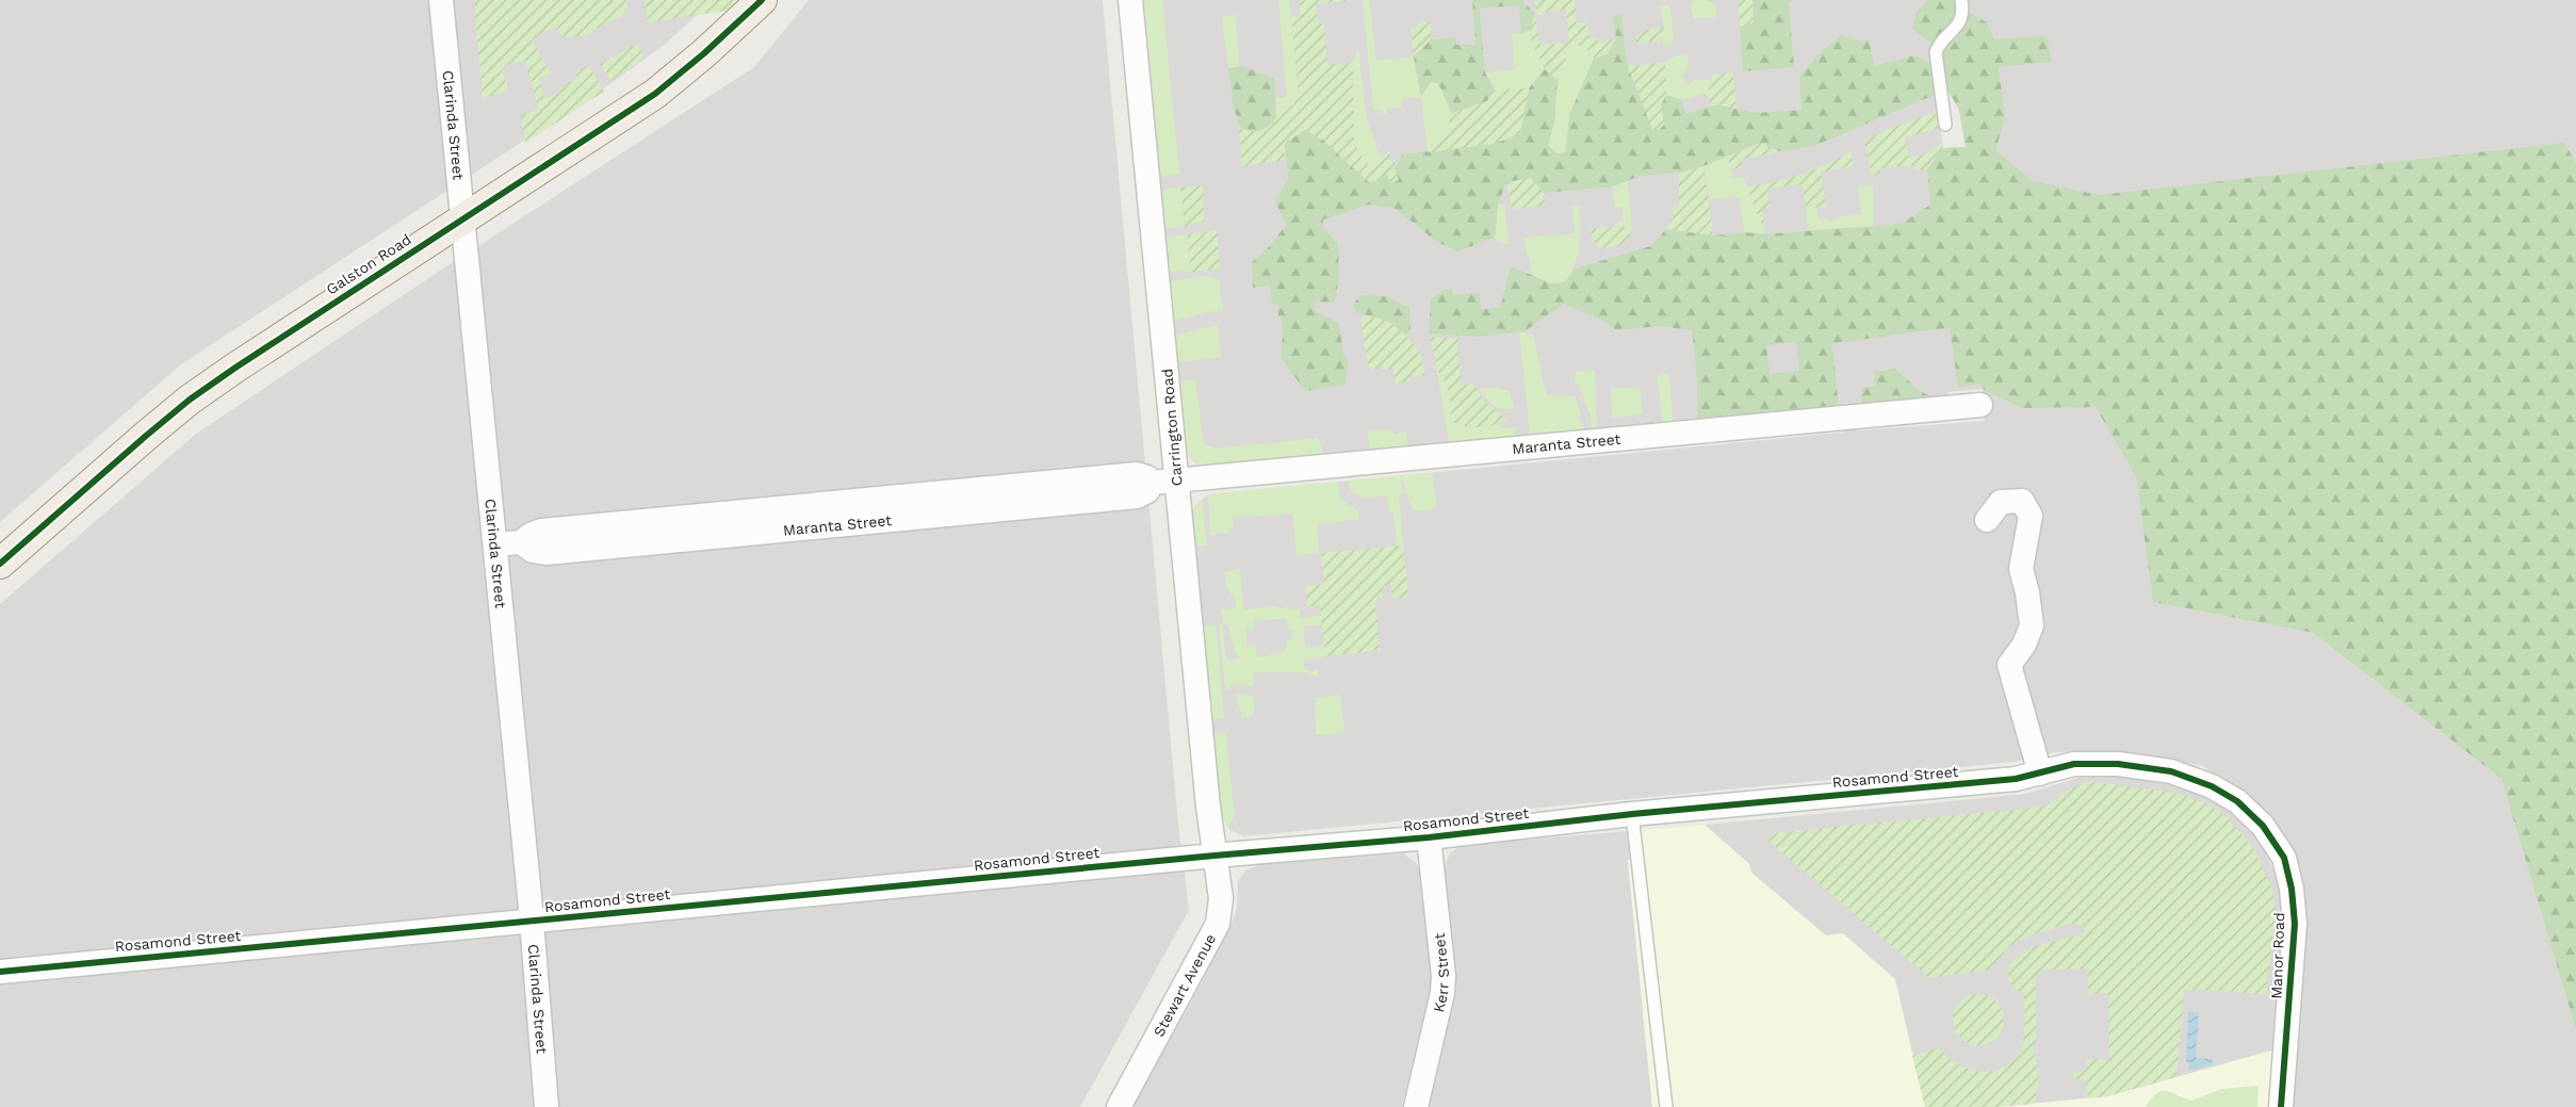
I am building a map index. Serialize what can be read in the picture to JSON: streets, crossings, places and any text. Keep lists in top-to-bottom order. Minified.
{"streets":{"main road":["Galston Road"],"street":["Clarinda Street","Carrington Road","Maranta Street","Rosamond Street","Manor Road","Kerr Street","Stewart Avenue"]},"crossings":[["Clarinda Street","Galston Road"],["Clarinda Street","Maranta Street"],["Clarinda Street","Rosamond Street"],["Carrington Road","Maranta Street"],["Carrington Road","Rosamond Street"],["Carrington Road","Stewart Avenue"],["Rosamond Street","Manor Road"],["Rosamond Street","Kerr Street"],["Rosamond Street","Stewart Avenue"]]}
